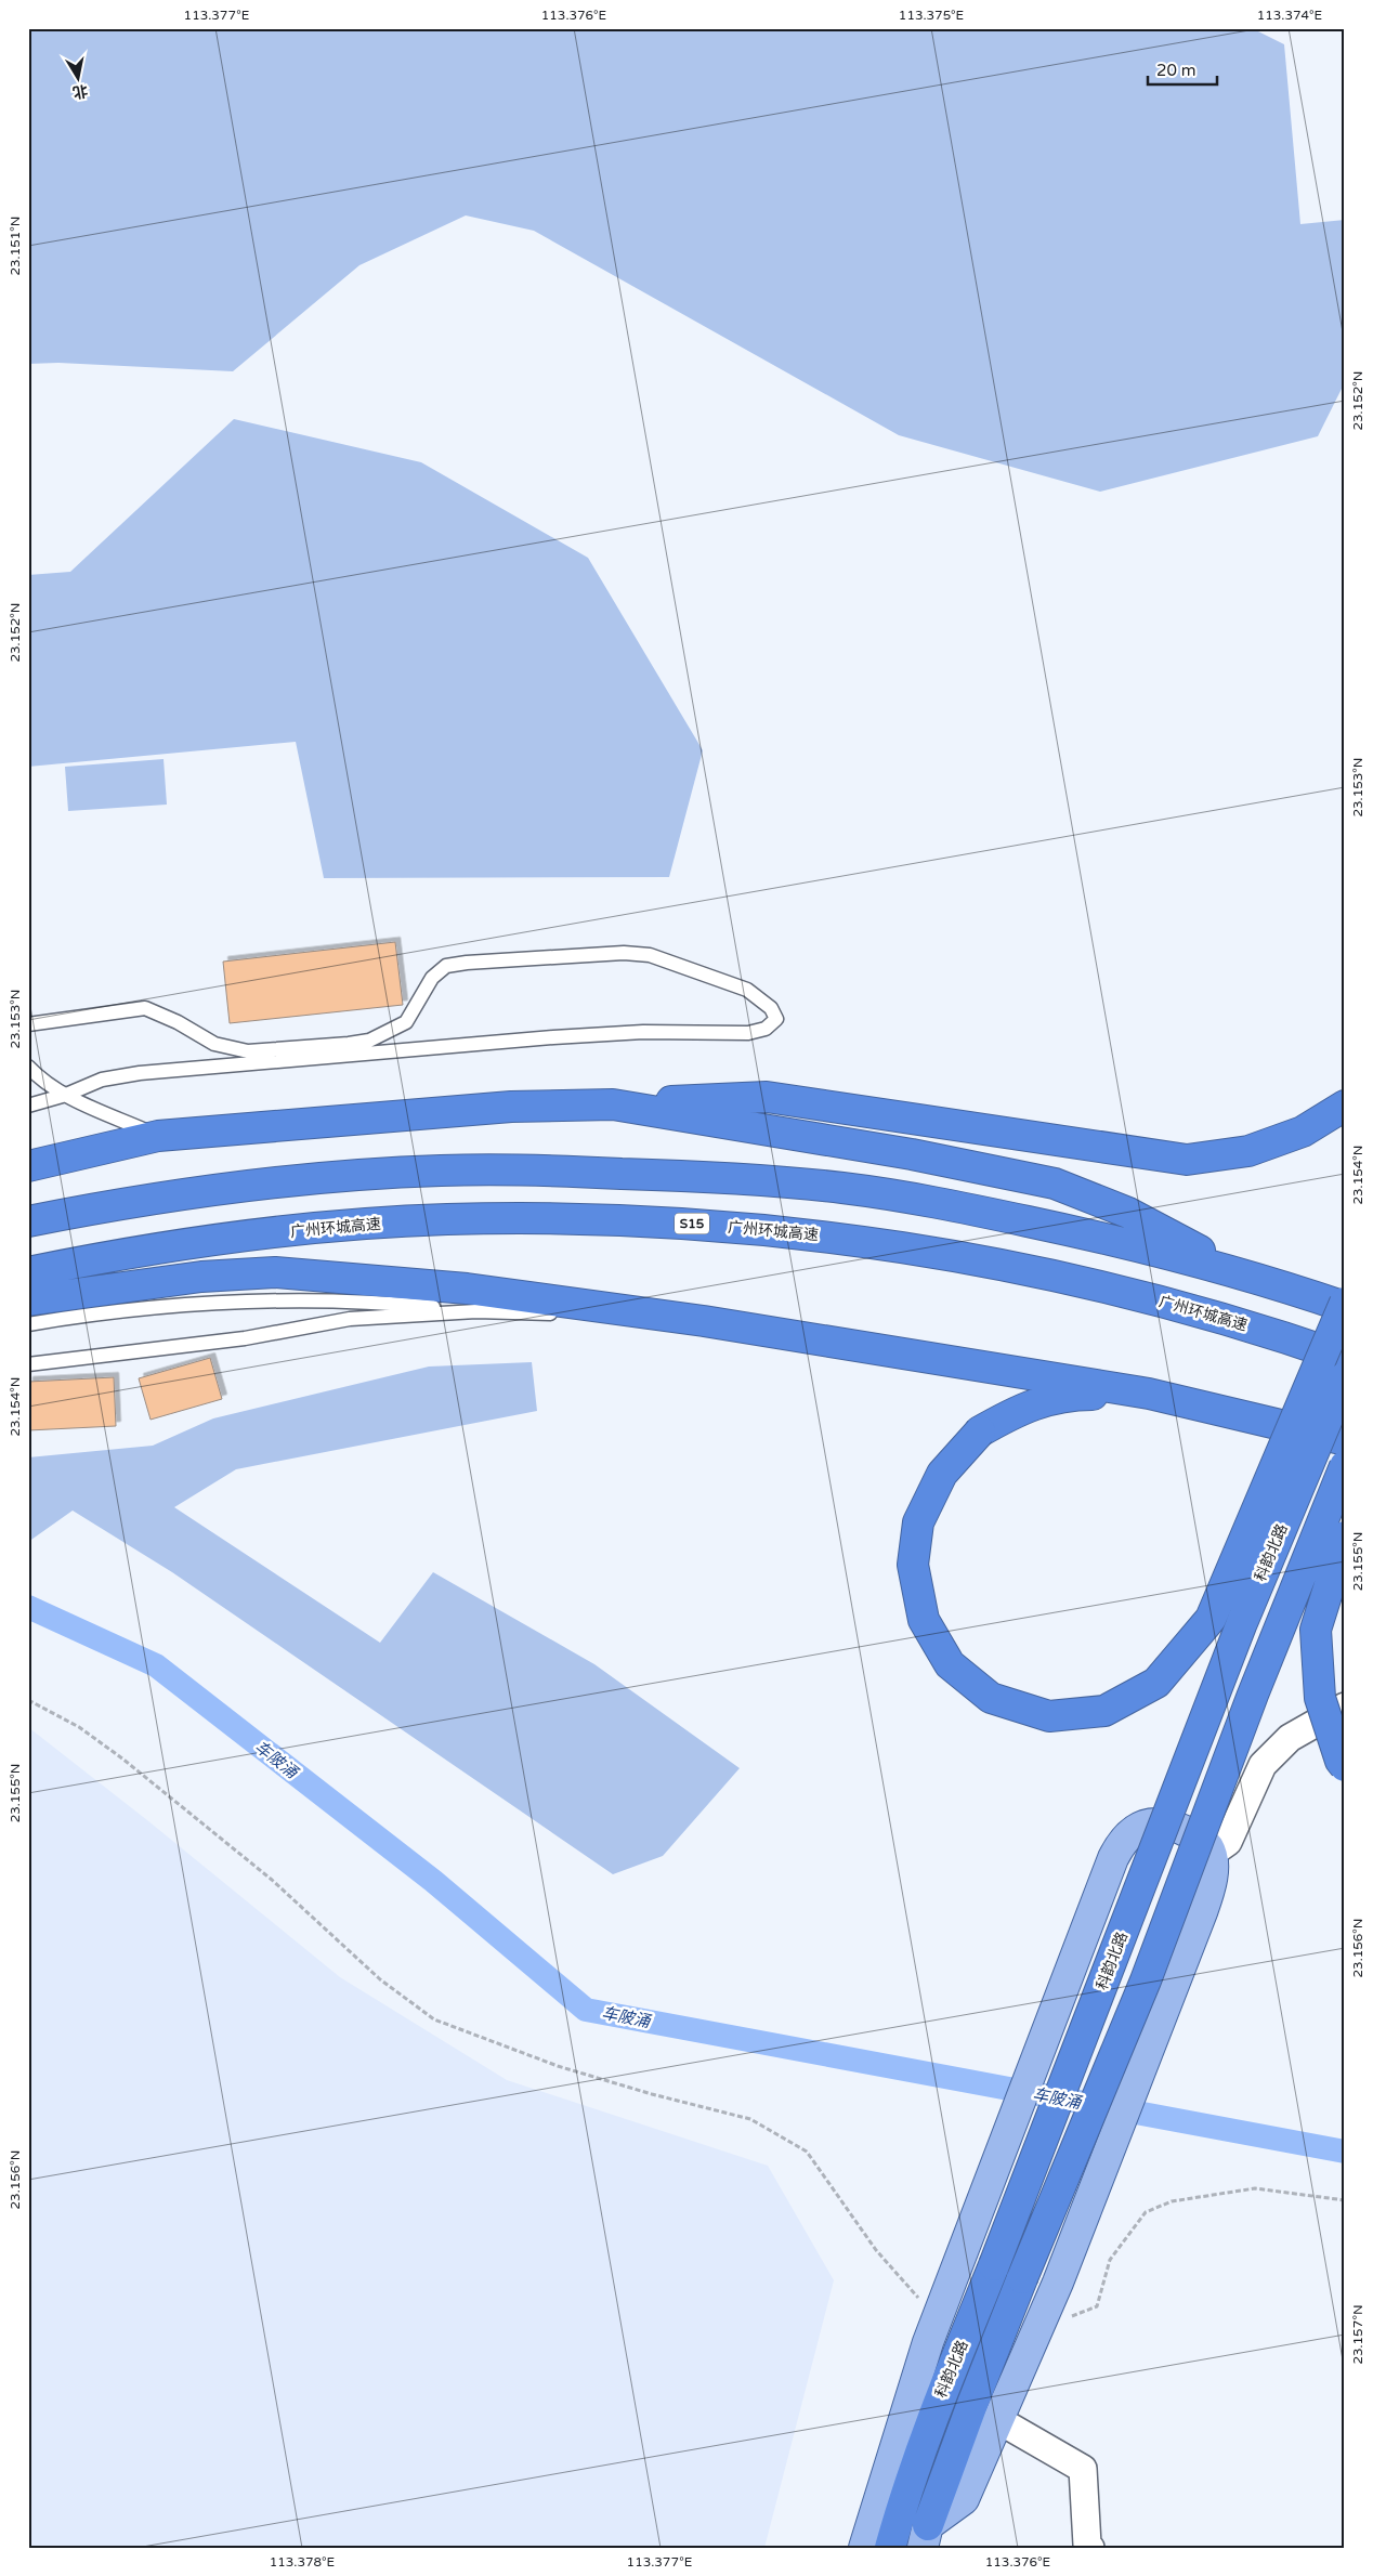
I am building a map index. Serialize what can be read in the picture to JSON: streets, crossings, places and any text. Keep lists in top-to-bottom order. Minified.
{"streets":{"highway":["S15","广州环城高速","科韵北路"]},"water":["车陂涌"],"scale_bar":"20 m","north":"bottom","coordinates":["113.377°E","113.376°E","113.375°E","113.374°E","23.151°N","23.152°N","23.153°N","23.154°N","23.155°N","23.156°N","23.157°N","113.378°E"]}
